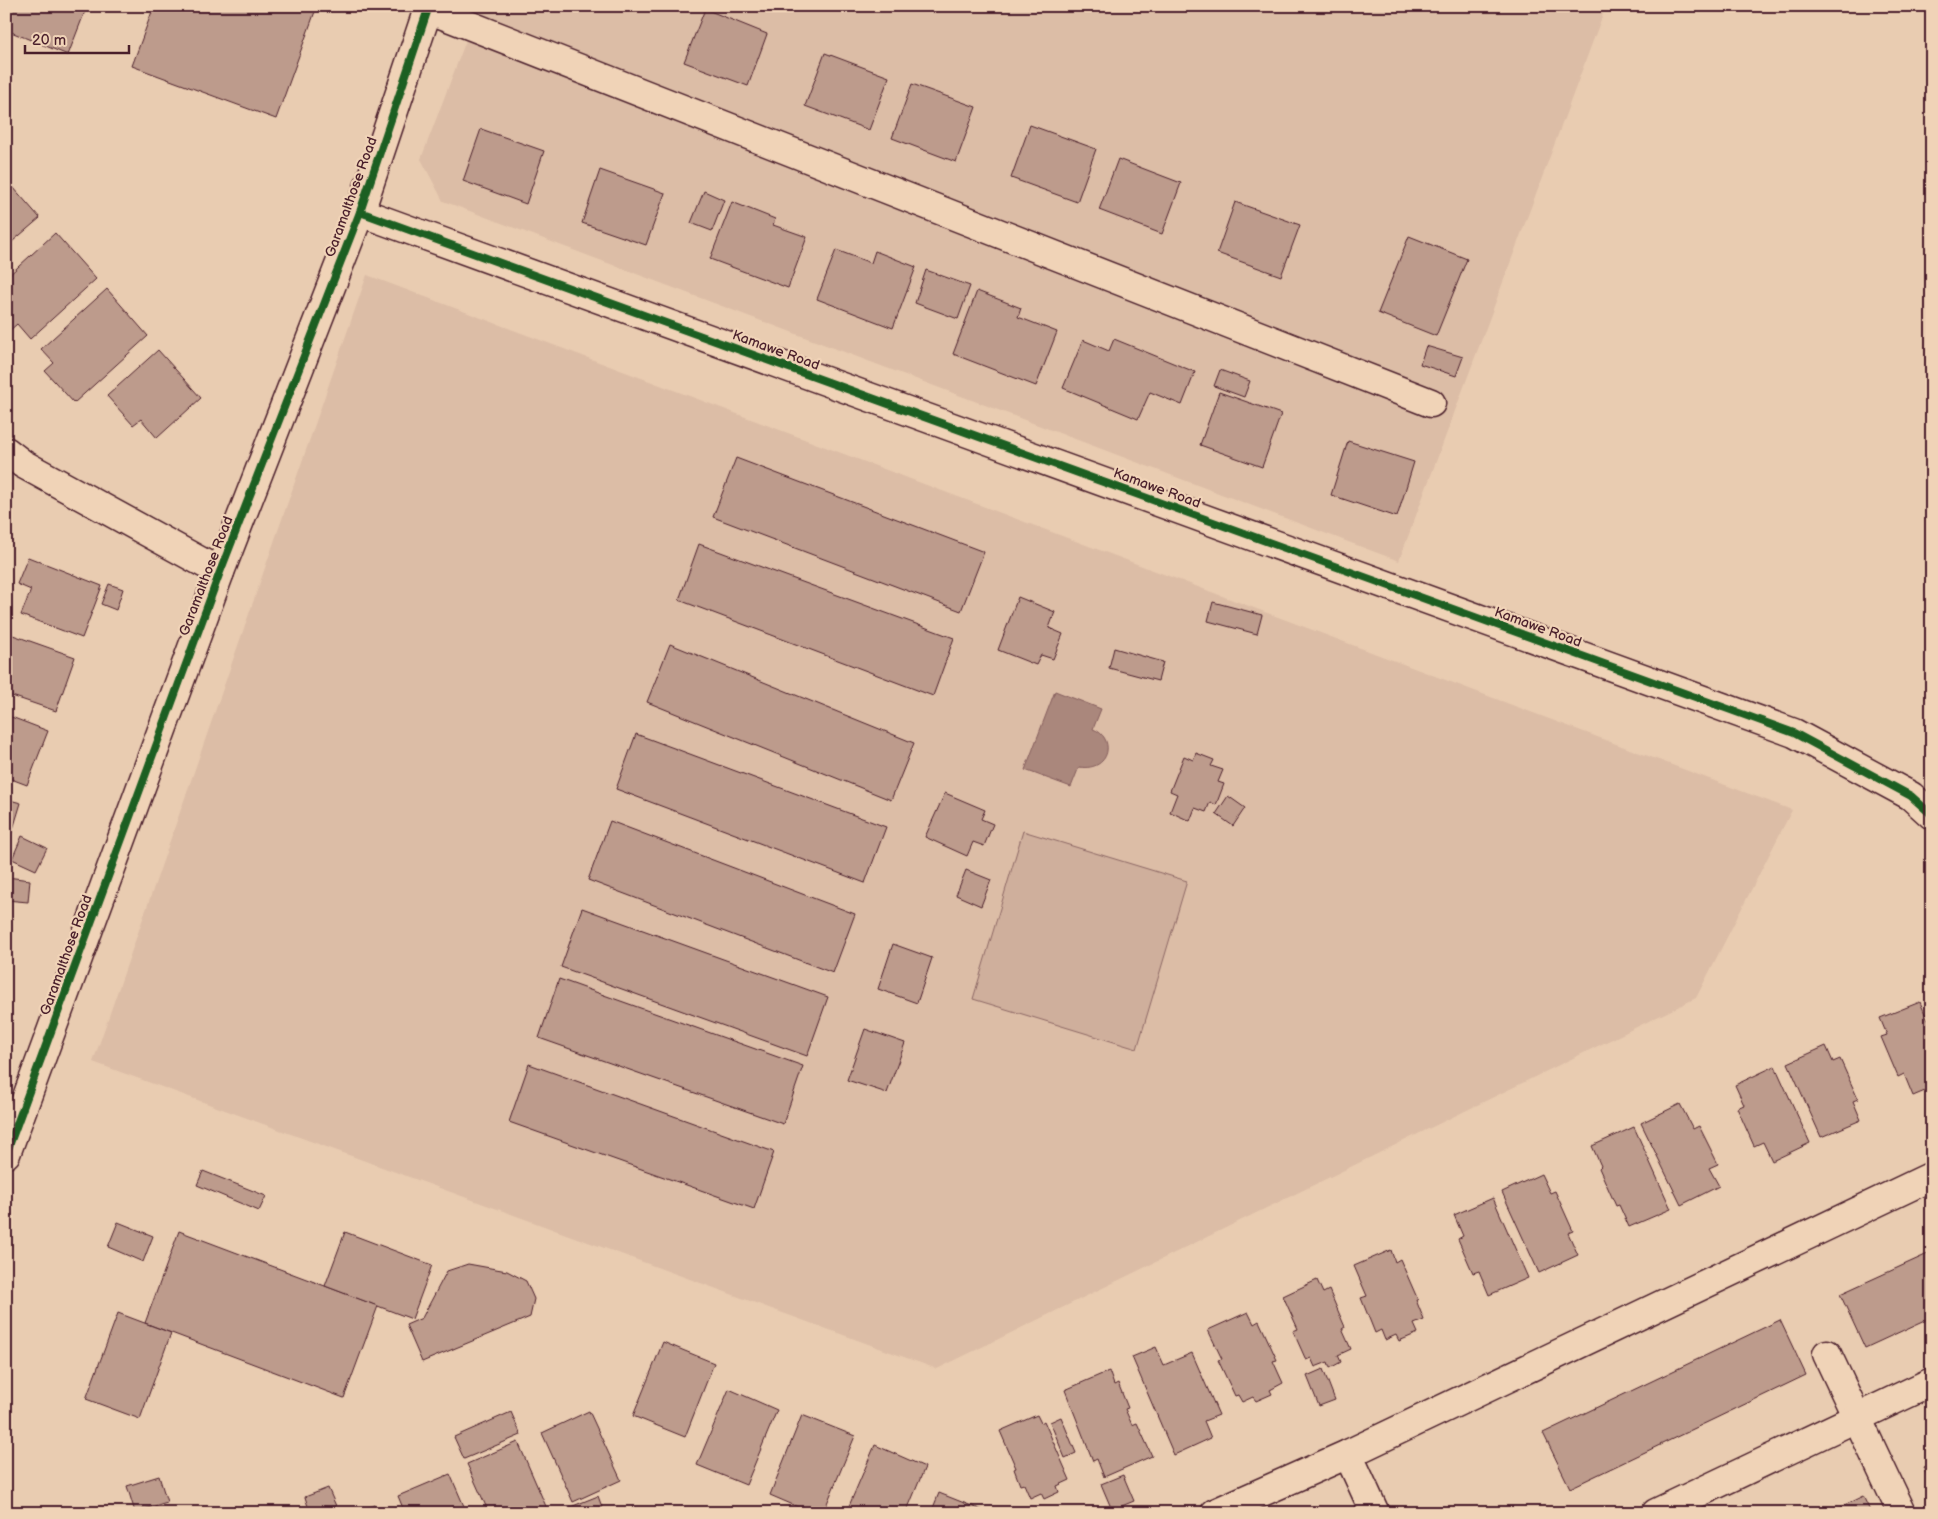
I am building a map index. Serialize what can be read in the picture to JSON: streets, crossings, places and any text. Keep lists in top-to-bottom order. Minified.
{"streets":{"street":["Garamalthose Road","Kamawe Road"]},"crossings":[["Garamalthose Road","Kamawe Road"]],"scale_bar":"20 m"}
